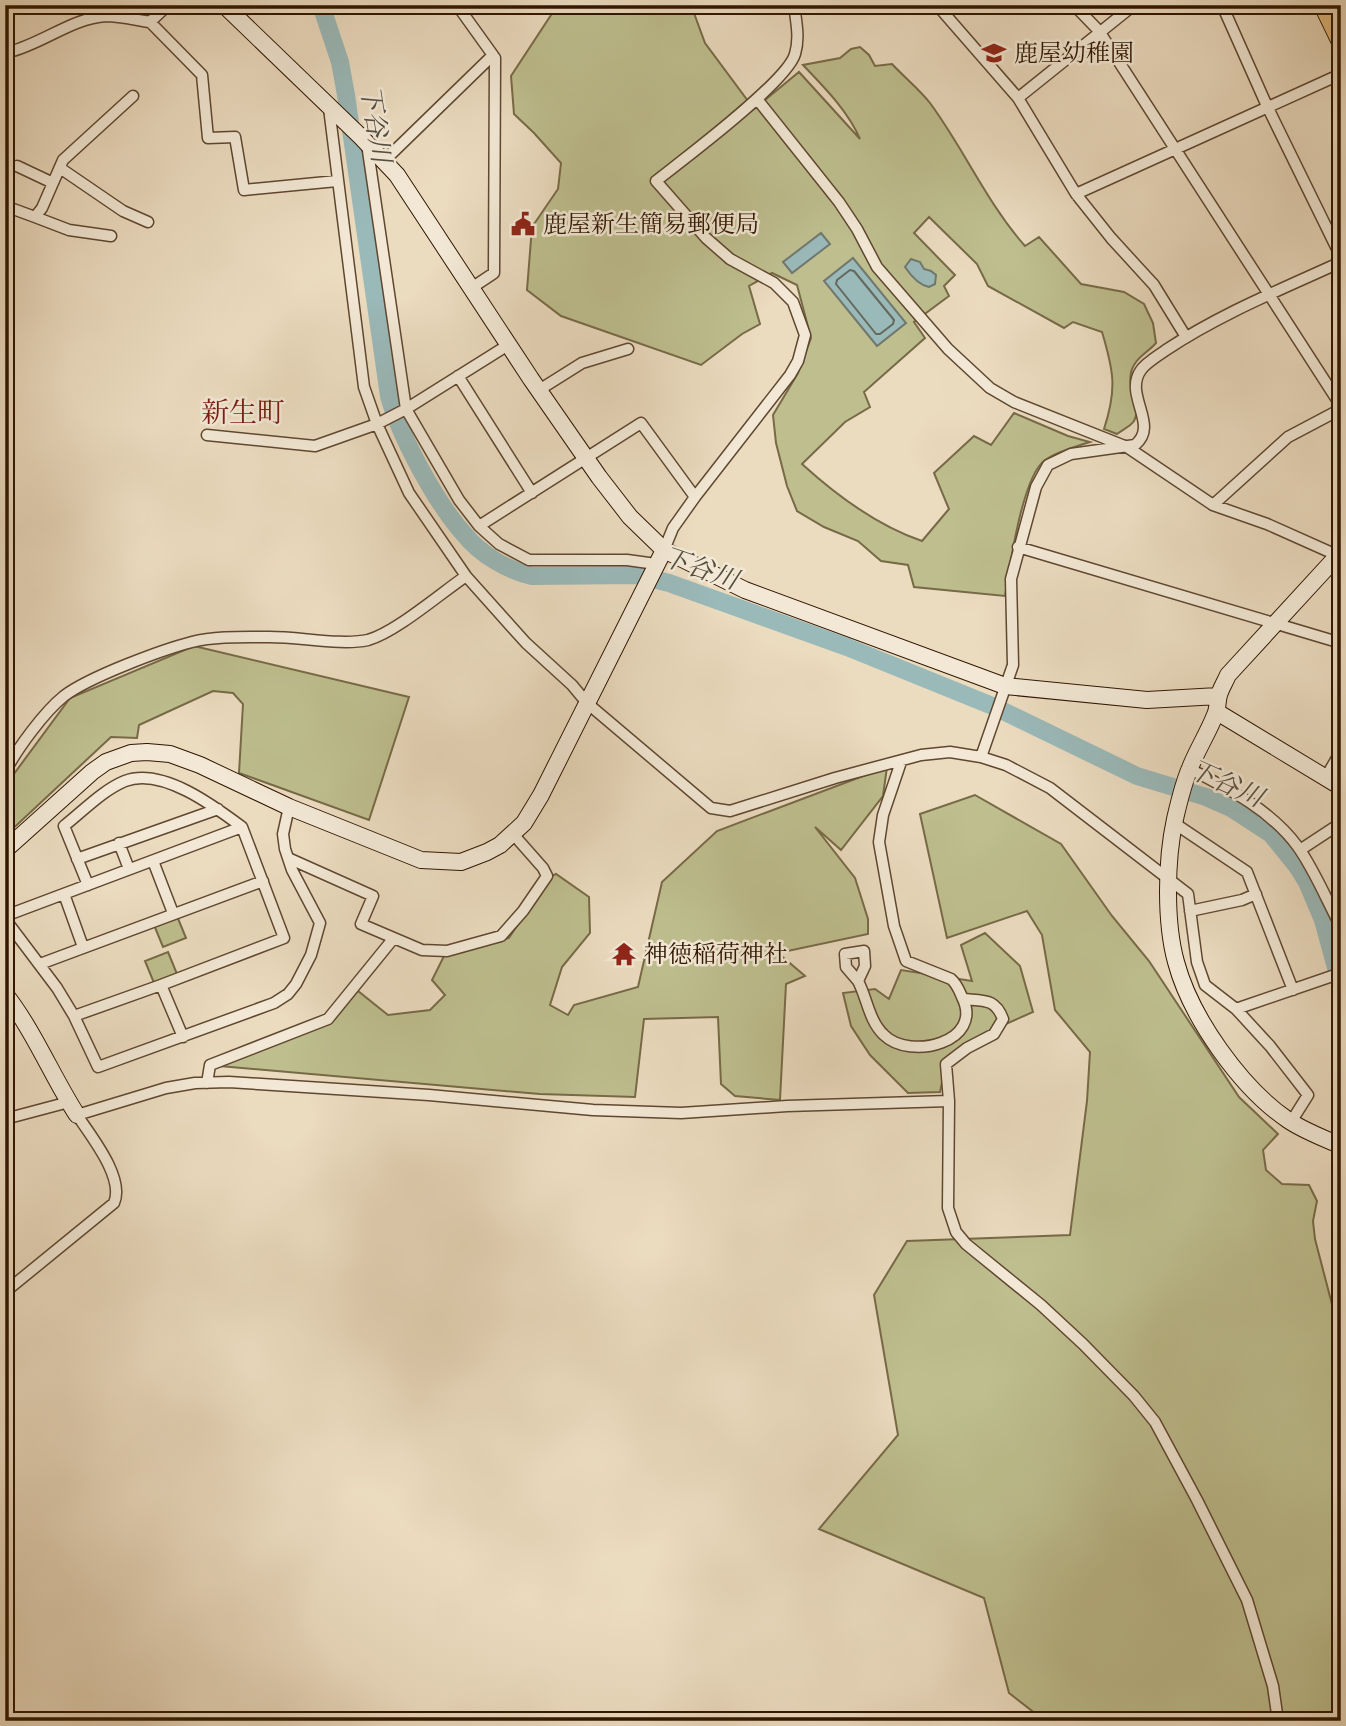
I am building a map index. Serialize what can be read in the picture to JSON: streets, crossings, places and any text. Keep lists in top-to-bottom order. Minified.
{"districts":["新生町"],"water":["下谷川"],"places":{"school or university":["鹿屋幼稚園"],"public building":["鹿屋新生簡易郵便局"],"temple":["神徳稲荷神社"]}}
